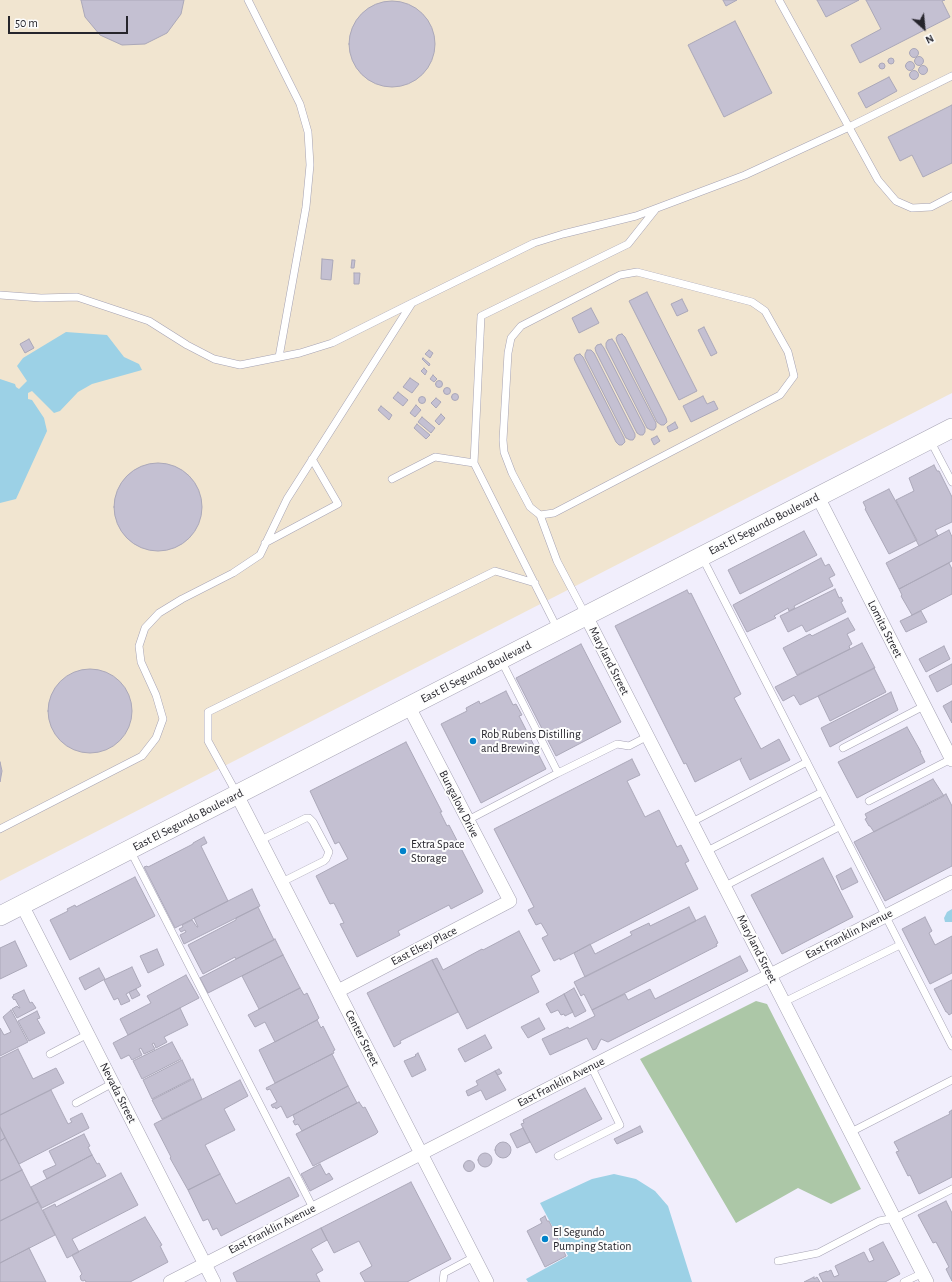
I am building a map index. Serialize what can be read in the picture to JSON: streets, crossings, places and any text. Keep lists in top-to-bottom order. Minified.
{"streets":{"main road":["East El Segundo Boulevard"],"street":["Lomita Street","Maryland Street","Bungalow Drive","East Franklin Avenue","East Elsey Place","Center Street","Nevada Street"]},"crossings":[["East El Segundo Boulevard","Lomita Street"],["East El Segundo Boulevard","Maryland Street"],["East El Segundo Boulevard","Bungalow Drive"],["East El Segundo Boulevard","Center Street"],["East El Segundo Boulevard","Nevada Street"],["Maryland Street","East Franklin Avenue"],["Bungalow Drive","East Elsey Place"],["East Franklin Avenue","Center Street"],["East Franklin Avenue","Nevada Street"],["East Elsey Place","Center Street"]],"places":["Rob Rubens Distilling and Brewing","Extra Space Storage","El Segundo Pumping Station"],"scale_bar":"50 m","north":"bottom right"}
